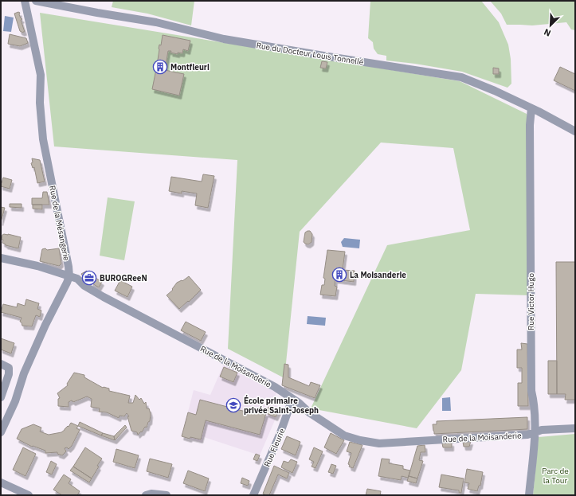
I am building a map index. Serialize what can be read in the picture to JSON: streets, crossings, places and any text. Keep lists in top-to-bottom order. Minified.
{"streets":{"street":["Rue du Docteur Louis Tonnellé","Rue de la Mésangerie","Rue Victor Hugo","Rue de la Moisanderie","Rue Fleurie"]},"crossings":[["Rue du Docteur Louis Tonnellé","Rue Victor Hugo"],["Rue de la Mésangerie","Rue de la Moisanderie"],["Rue Victor Hugo","Rue de la Moisanderie"],["Rue de la Moisanderie","Rue Fleurie"]],"parks":["Parc de la Tour"],"places":{"building":["Montfleuri","La Moisanderie"],"office":["BUROGReeN"],"school or university":["École primaire privée Saint-Joseph"]},"north":"bottom left"}
